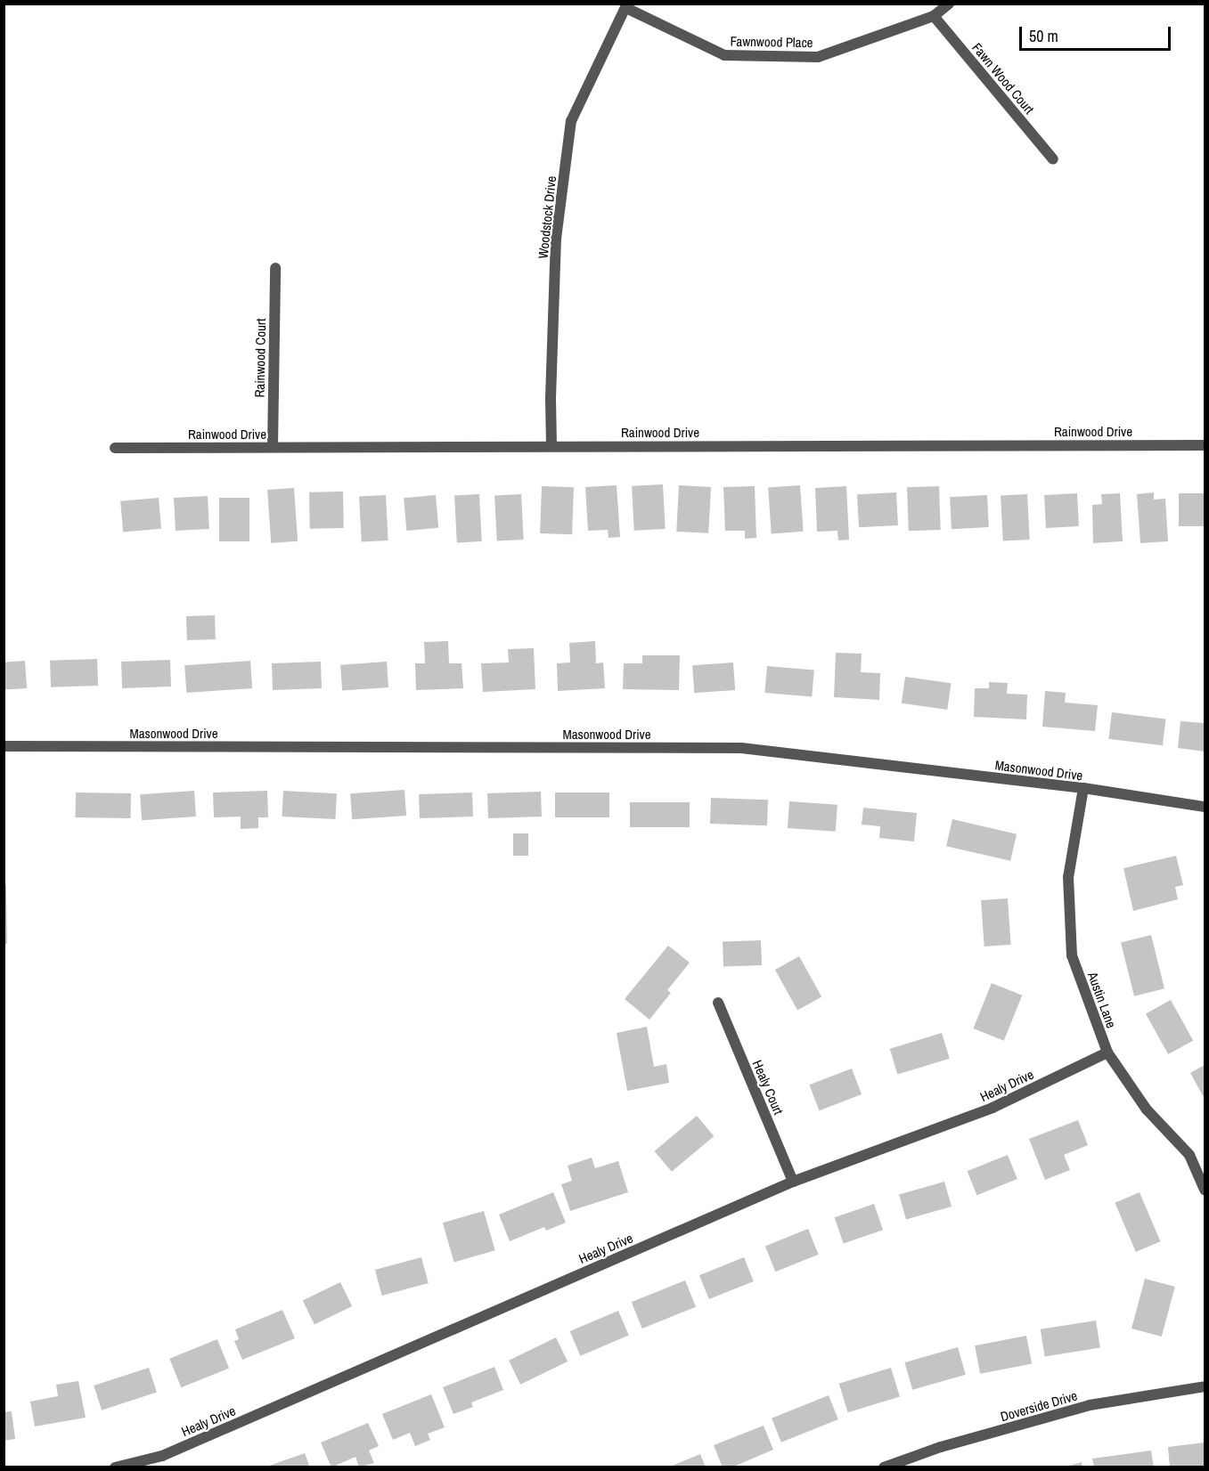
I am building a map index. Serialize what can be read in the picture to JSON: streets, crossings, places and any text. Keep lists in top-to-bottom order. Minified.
{"streets":{"street":["Fawnwood Place","Fawn Wood Court","Woodstock Drive","Rainwood Court","Rainwood Drive","Masonwood Drive","Austin Lane","Healy Drive","Healy Court","Doverside Drive"]},"crossings":[["Fawnwood Place","Fawn Wood Court"],["Fawnwood Place","Woodstock Drive"],["Woodstock Drive","Rainwood Drive"],["Rainwood Court","Rainwood Drive"],["Masonwood Drive","Austin Lane"],["Austin Lane","Healy Drive"],["Healy Drive","Healy Court"]],"scale_bar":"50 m"}
